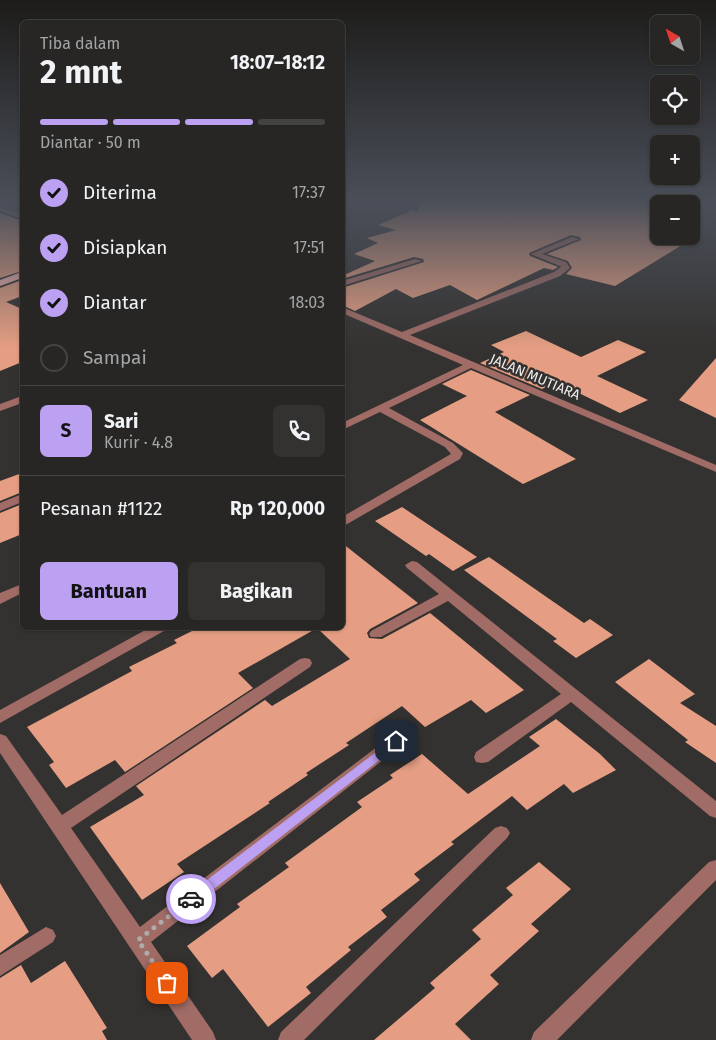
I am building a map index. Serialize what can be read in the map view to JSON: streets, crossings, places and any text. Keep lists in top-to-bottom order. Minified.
{"streets":{"street":["JALAN MUTIARA"]},"north":"top left","page":{"map_buttons":["+","−"],"heading":["2 mnt","Tiba dalam","18:07–18:12"],"panel":["Sari","Kurir · 4.8","Pesanan #1122","Rp 120,000"],"bar":"Diantar · 50 m","list":[["Diterima","17:37"],["Disiapkan","17:51"],["Diantar","18:03"],"Sampai"],"round":"S","buttons":["Bantuan","Bagikan"]}}
